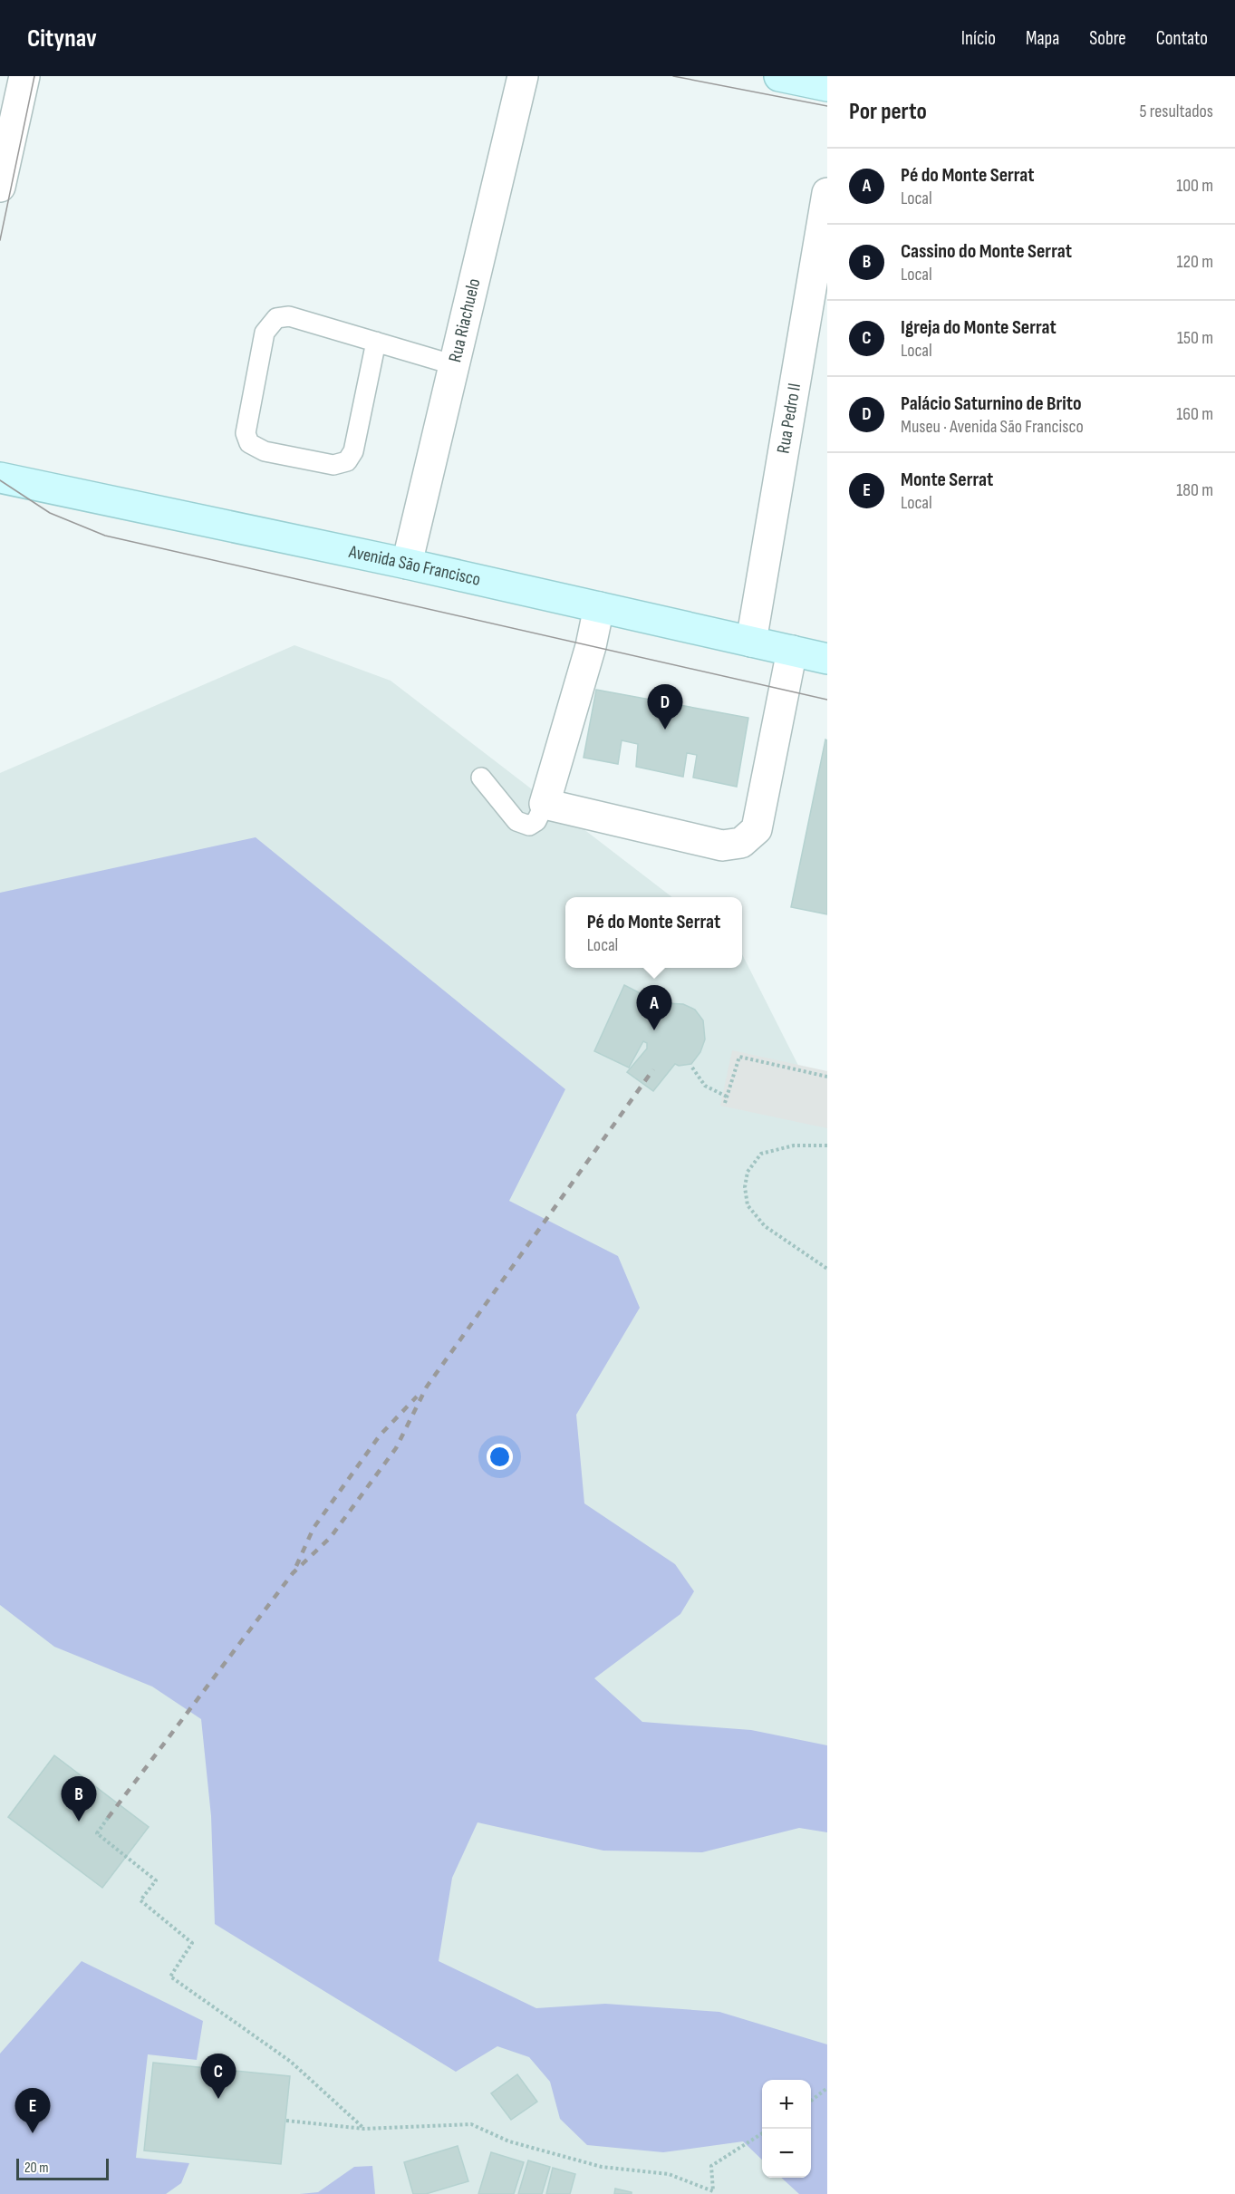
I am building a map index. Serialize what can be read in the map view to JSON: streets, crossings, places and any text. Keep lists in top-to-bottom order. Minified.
{"streets":{"main road":["Avenida São Francisco"],"street":["Rua Riachuelo","Rua Pedro II"]},"crossings":[["Rua Riachuelo","Avenida São Francisco"],["Rua Pedro II","Avenida São Francisco"]],"scale_bar":"20 m","page":{"header":"Citynav","nav":["Início","Mapa","Sobre","Contato"],"heading":["Por perto","5 resultados"],"list":[{"mark":"A","name":"Pé do Monte Serrat","note":"Local","value":"100 m"},{"mark":"B","name":"Cassino do Monte Serrat","note":"Local","value":"120 m"},{"mark":"C","name":"Igreja do Monte Serrat","note":"Local","value":"150 m"},{"mark":"D","name":"Palácio Saturnino de Brito","note":"Museu · Avenida São Francisco","value":"160 m"},{"mark":"E","name":"Monte Serrat","note":"Local","value":"180 m"}],"pins":["D","A","B","C","E"],"popup":["Pé do Monte Serrat","Local"],"map_buttons":["+","−"],"scale":"20 m"}}
